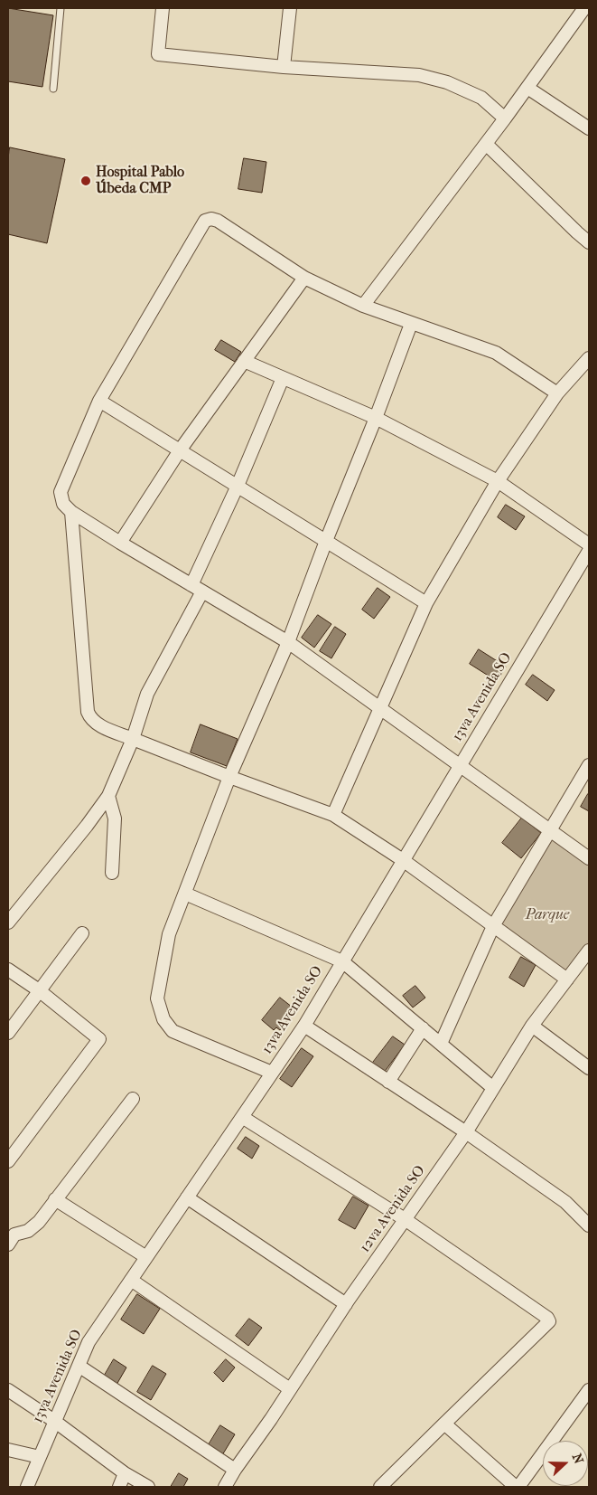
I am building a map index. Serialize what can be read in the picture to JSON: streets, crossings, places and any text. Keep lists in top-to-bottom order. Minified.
{"streets":{"street":["13va Avenida SO","12va Avenida SO"]},"parks":["Parque"],"places":["Hospital Pablo Úbeda CMP"],"north":"right"}
